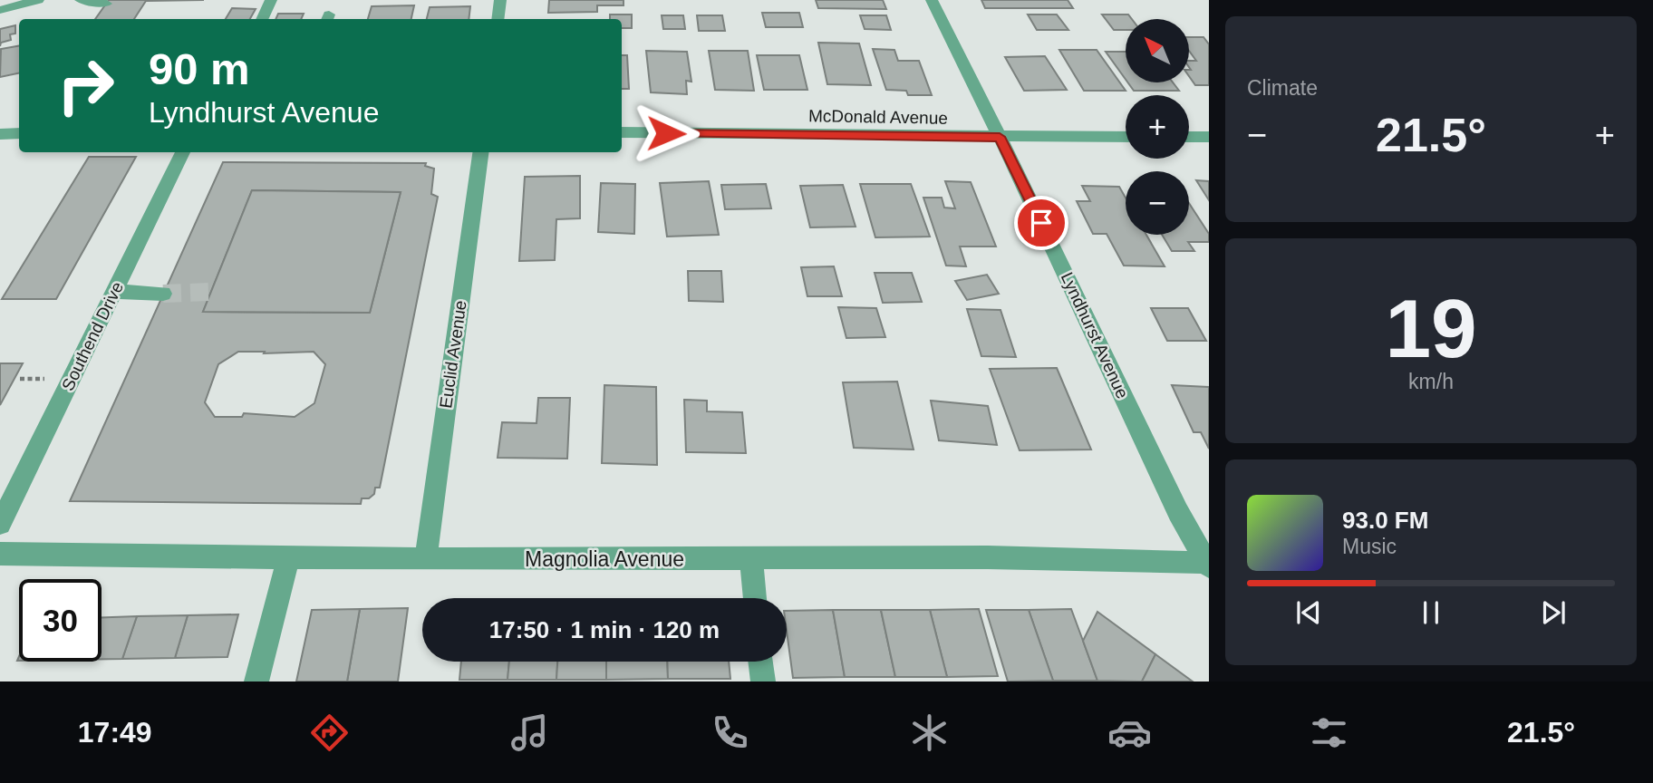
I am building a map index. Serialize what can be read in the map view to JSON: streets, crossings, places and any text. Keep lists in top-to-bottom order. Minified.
{"streets":{"street":["McDonald Avenue","Lyndhurst Avenue","Southend Drive","Euclid Avenue","Magnolia Avenue"]},"crossings":[["McDonald Avenue","Lyndhurst Avenue"],["Lyndhurst Avenue","Magnolia Avenue"],["Euclid Avenue","Magnolia Avenue"]],"north":"top left","page":{"tile":["Climate",["19","km/h"]],"map_buttons":["+","−"],"turn":["90 m","Lyndhurst Avenue"],"heat":["−","21.5°","+"],"song":["93.0 FM","Music"],"limit":"30","trip":"17:50 · 1 min · 120 m","tabs":["17:49","21.5°"]}}
